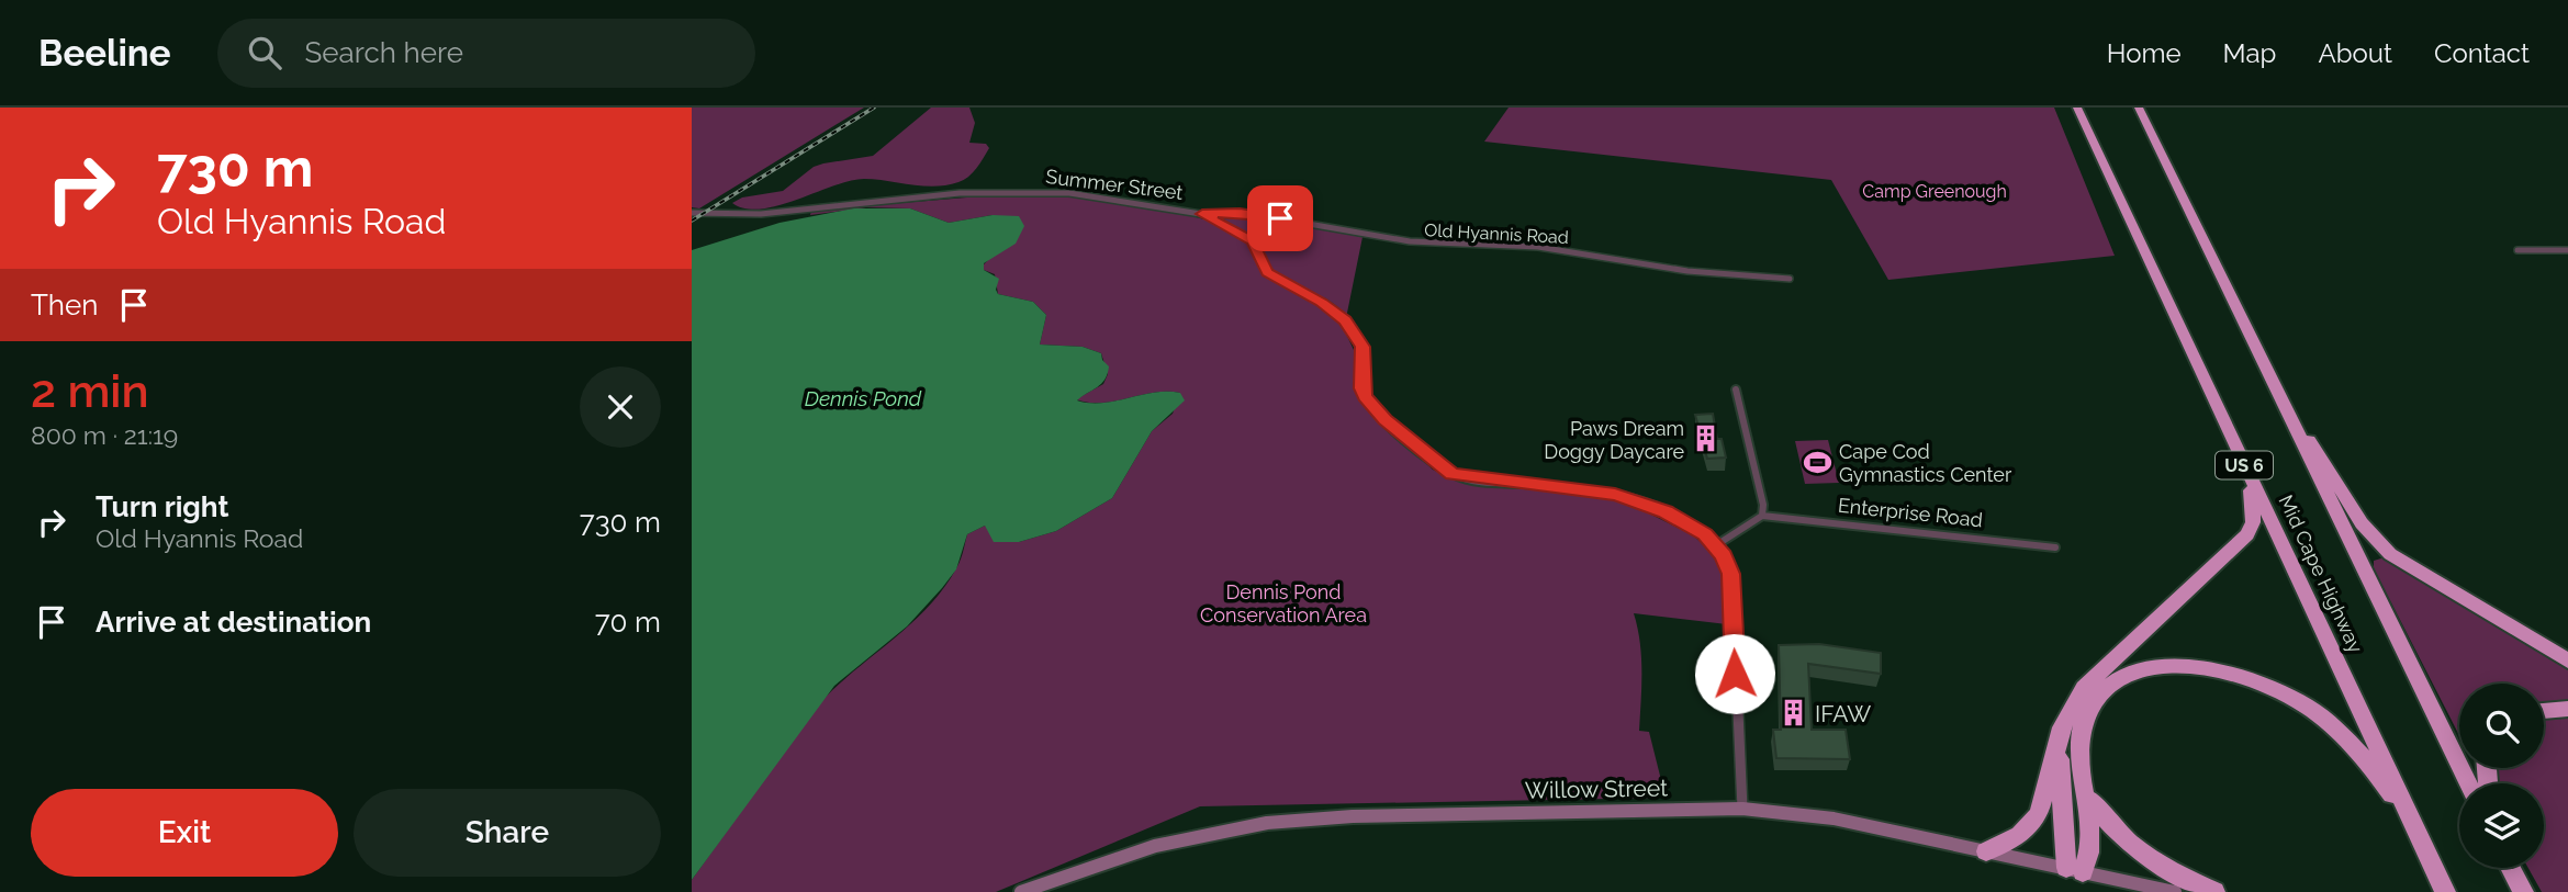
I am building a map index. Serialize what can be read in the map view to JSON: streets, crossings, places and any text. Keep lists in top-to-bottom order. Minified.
{"streets":{"highway":["US 6","Mid Cape Highway"],"main road":["Willow Street"],"street":["Summer Street","Old Hyannis Road","Enterprise Road"]},"crossings":[["Summer Street","Old Hyannis Road"]],"water":["Dennis Pond"],"parks":["Camp Greenough","Dennis Pond Conservation Area"],"places":{"building":["Paws Dream Doggy Daycare","IFAW"],"sports":["Cape Cod Gymnastics Center"]},"page":{"header":"Beeline","search":"Search here","nav":["Home","Map","About","Contact"],"turn":["730 m","Old Hyannis Road"],"then":"Then","heading":["2 min","800 m · 21:19"],"list":[{"name":"Turn right","note":"Old Hyannis Road","value":"730 m"},{"name":"Arrive at destination","value":"70 m"}],"buttons":["Exit","Share"]}}
